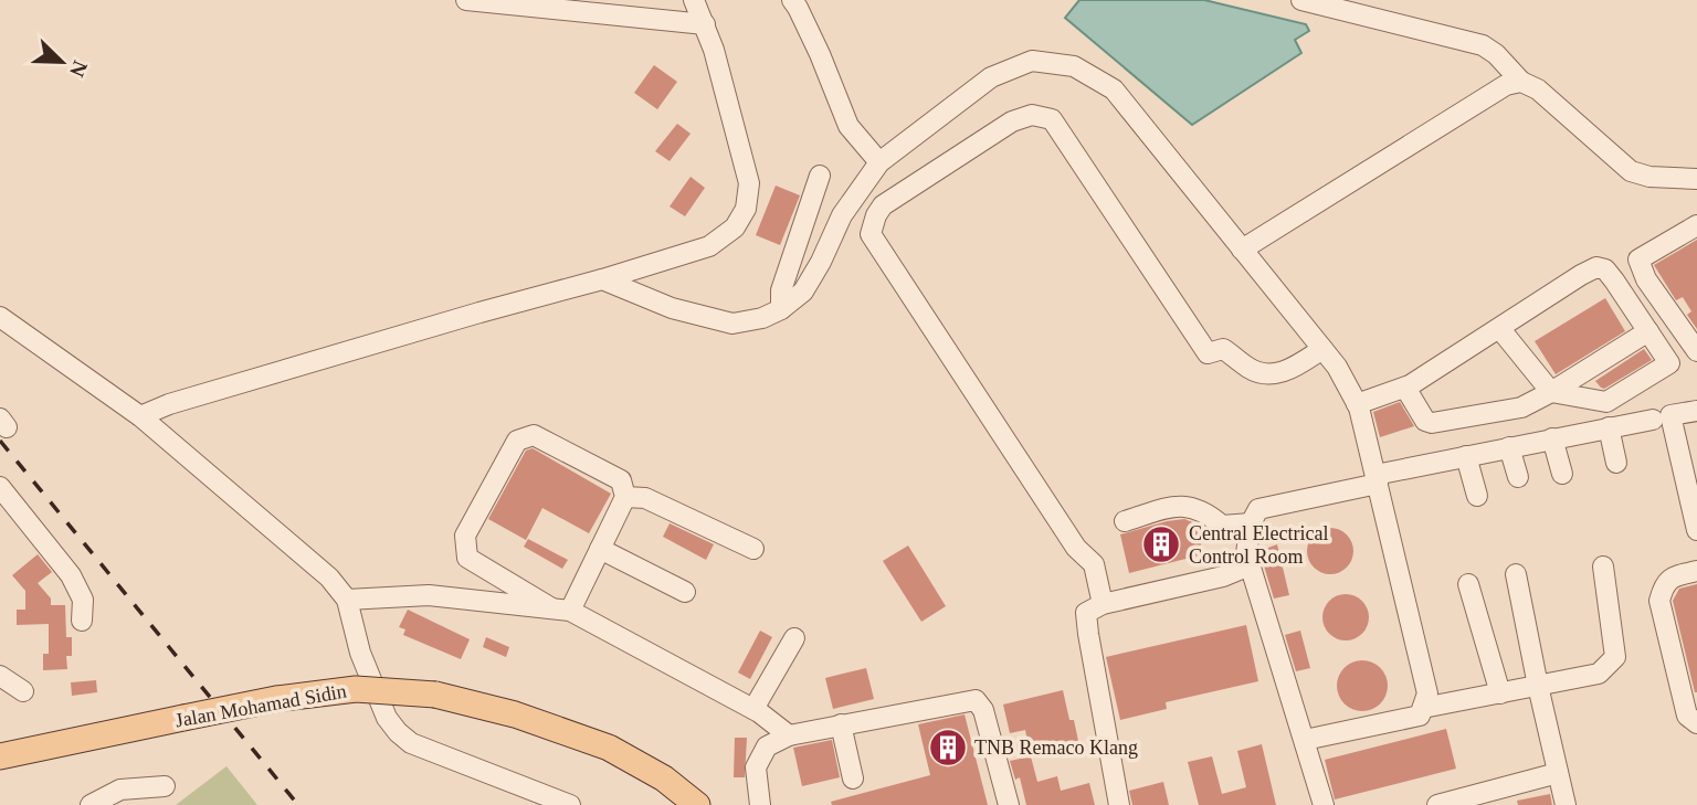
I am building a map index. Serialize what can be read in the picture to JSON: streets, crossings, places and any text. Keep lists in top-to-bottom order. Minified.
{"streets":{"main road":["Jalan Mohamad Sidin"]},"places":{"building":["Central Electrical Control Room","TNB Remaco Klang"]},"north":"bottom right"}
